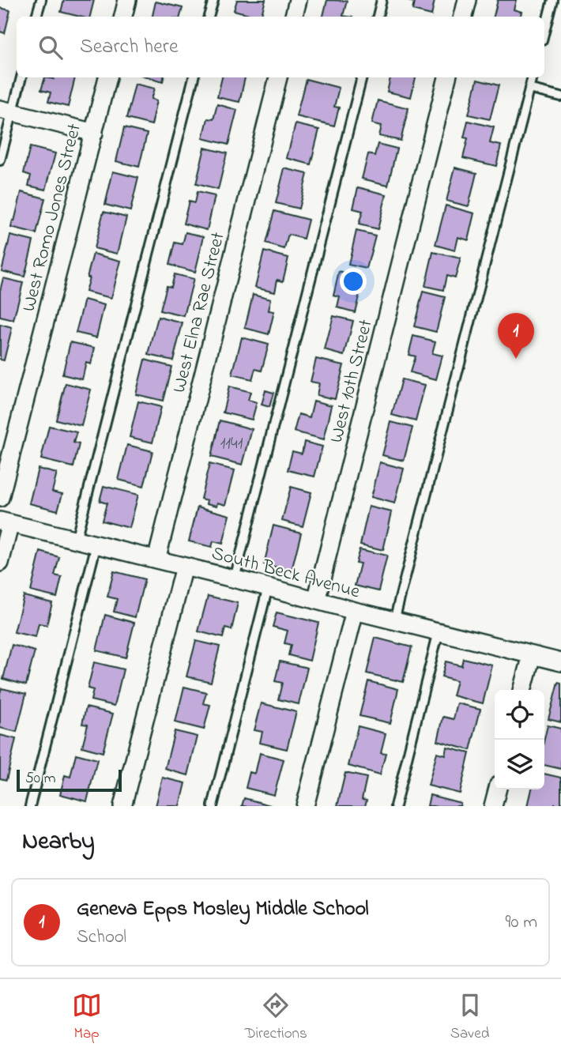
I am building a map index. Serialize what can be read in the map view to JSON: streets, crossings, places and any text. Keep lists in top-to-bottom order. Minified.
{"streets":{"street":["West Romo Jones Street","West Elna Rae Street","West 10th Street","South Beck Avenue"]},"crossings":[["West Elna Rae Street","South Beck Avenue"],["West 10th Street","South Beck Avenue"]],"house_numbers":["1141"],"scale_bar":"50 m","page":{"search":"Search here","pins":"1","scale":"50 m","heading":"Nearby","list":[{"mark":"1","name":"Geneva Epps Mosley Middle School","note":"School","value":"90 m"}],"nav":["Map","Directions","Saved"]}}
